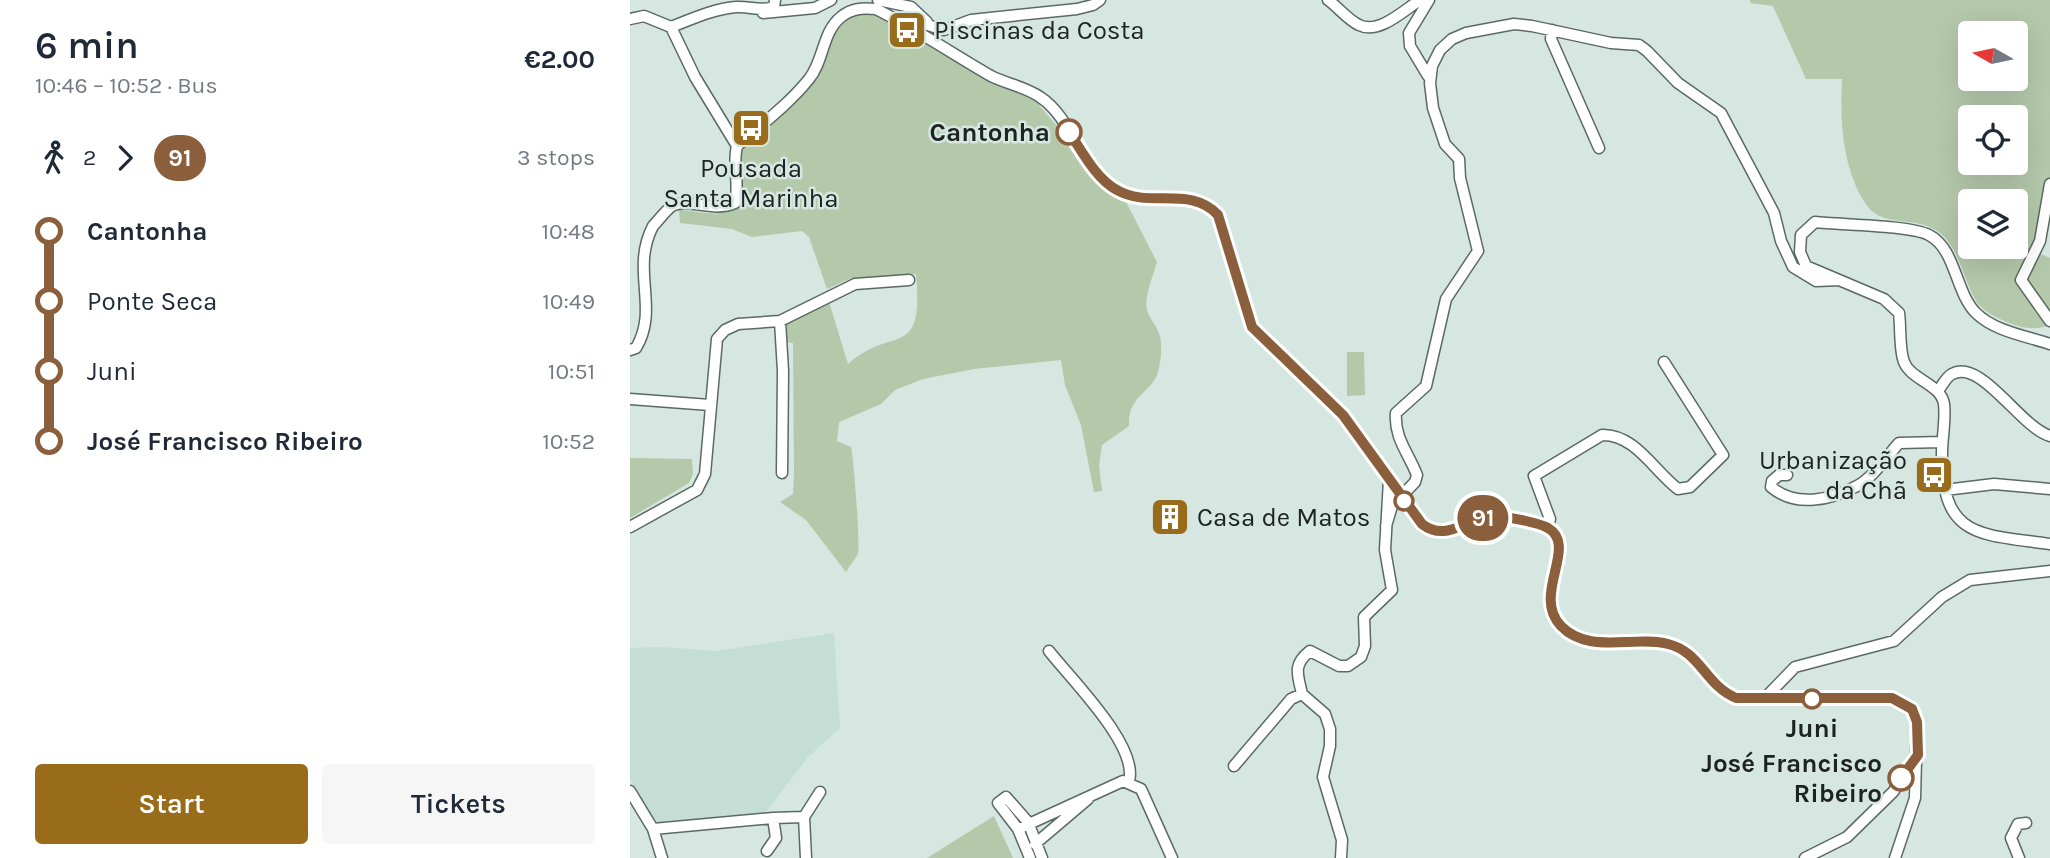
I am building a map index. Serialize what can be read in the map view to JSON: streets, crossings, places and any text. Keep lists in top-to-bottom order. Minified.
{"places":{"bus stop":["Piscinas da Costa","Pousada Santa Marinha","Urbanização da Chã"],"other":["Cantonha","Juni","José Francisco Ribeiro"],"building":["Casa de Matos"]},"lines":["bus line 91"],"north":"left","page":{"heading":["6 min","10:46 – 10:52 · Bus","€2.00"],"on_map":"91","legs":["2","91","3 stops"],"list":[{"name":"Cantonha","value":"10:48"},{"name":"Ponte Seca","value":"10:49"},{"name":"Juni","value":"10:51"},{"name":"José Francisco Ribeiro","value":"10:52"}],"buttons":["Start","Tickets"]}}
